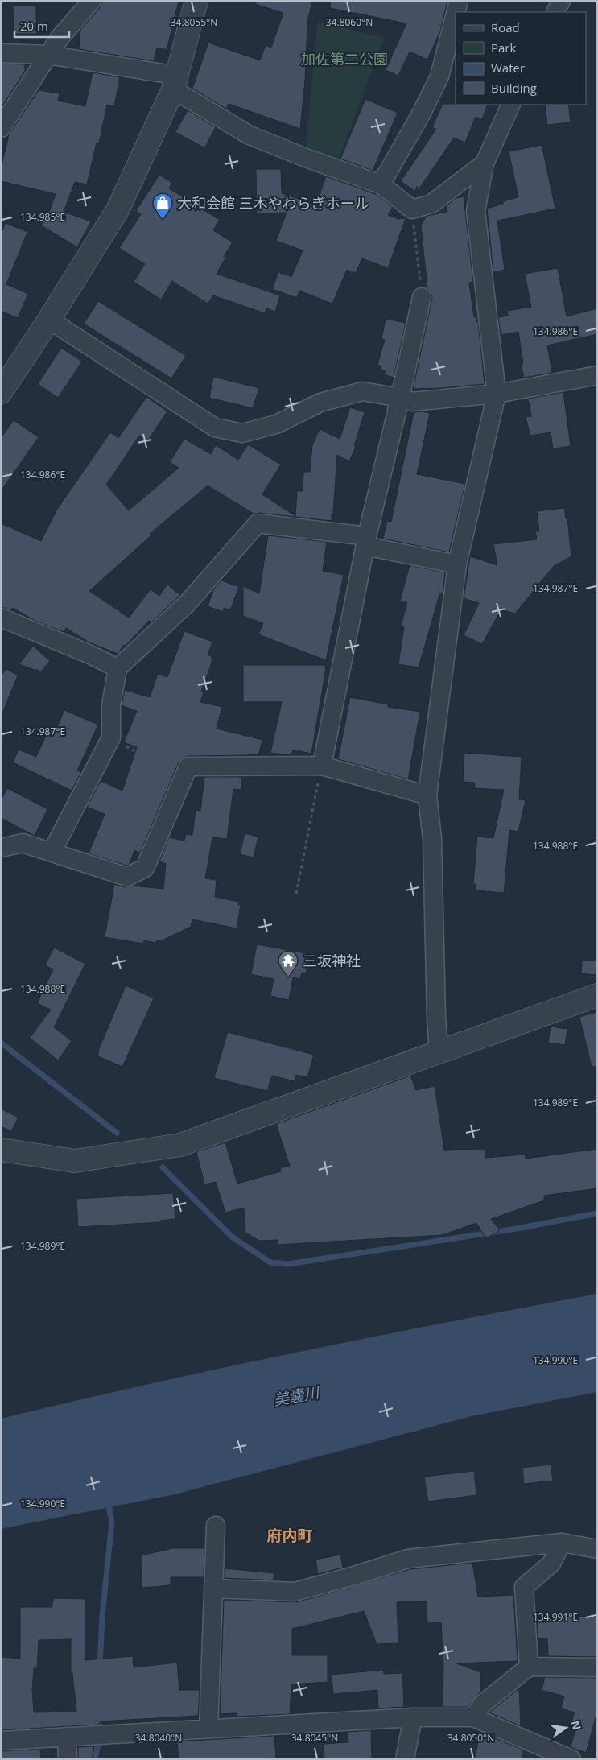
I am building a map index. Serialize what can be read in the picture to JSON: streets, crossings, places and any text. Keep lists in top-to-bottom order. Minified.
{"districts":["府内町"],"water":["美嚢川"],"parks":["加佐第二公園"],"places":{"shop":["大和会館 三木やわらぎホール"],"temple":["三坂神社"]},"legend":["Road","Park","Water","Building"],"scale_bar":"20 m","north":"right","coordinates":["34.8055°N","34.8060°N","134.985°E","134.986°E","134.987°E","134.988°E","134.989°E","134.990°E","134.991°E","34.8040°N","34.8045°N","34.8050°N"]}
